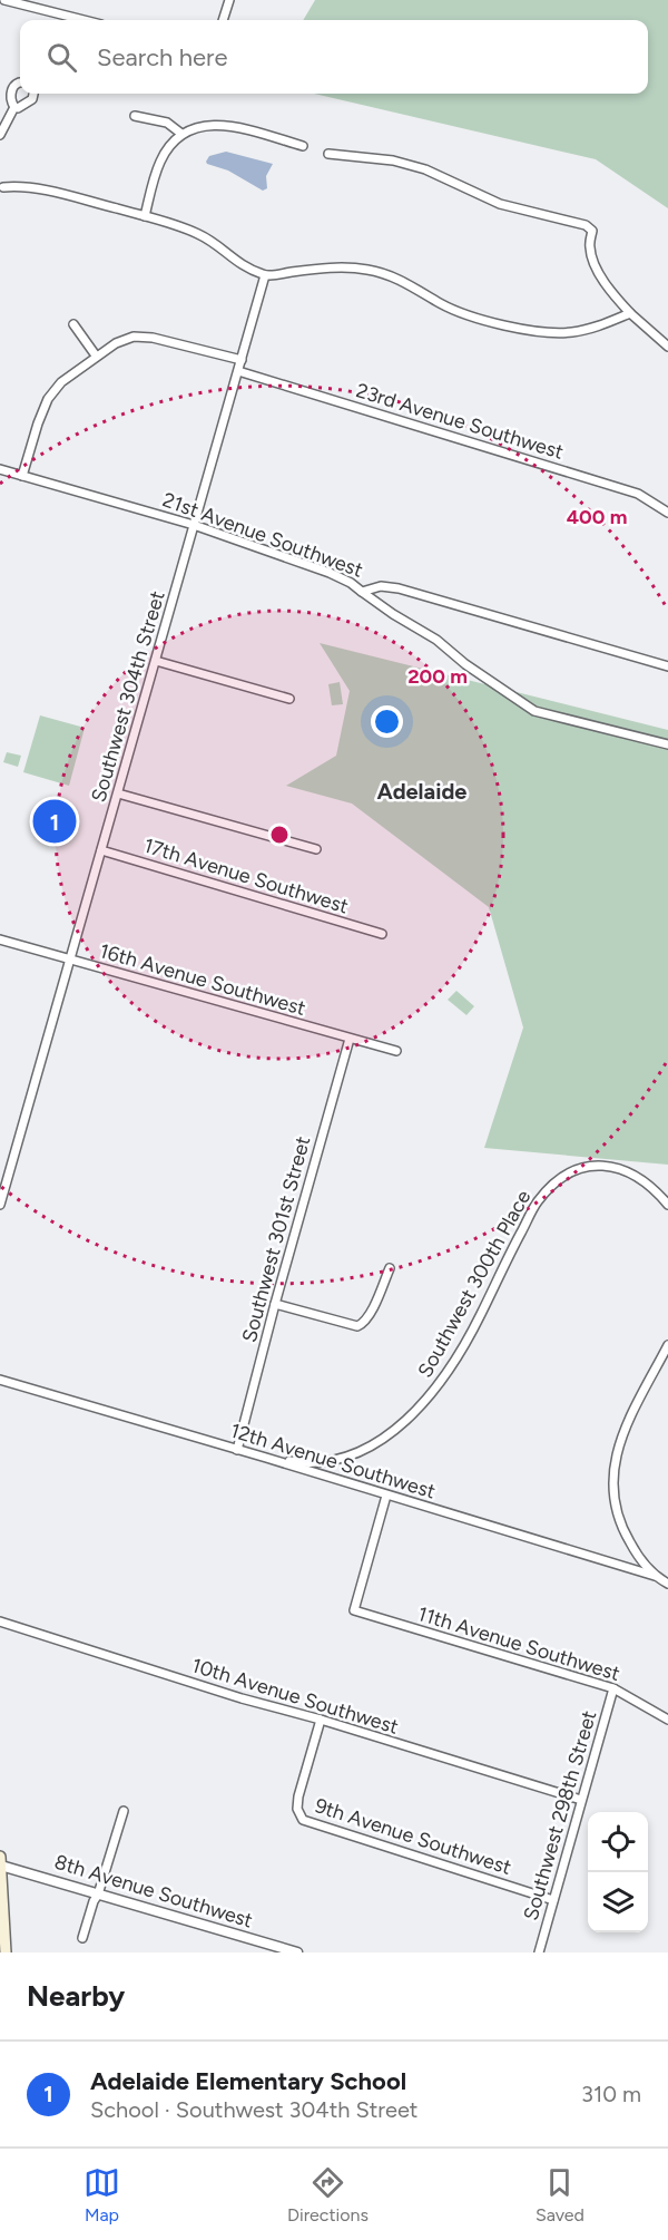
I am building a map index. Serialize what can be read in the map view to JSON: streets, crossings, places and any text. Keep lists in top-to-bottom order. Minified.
{"streets":{"street":["23rd Avenue Southwest","21st Avenue Southwest","Southwest 304th Street","17th Avenue Southwest","16th Avenue Southwest","Southwest 301st Street","Southwest 300th Place","12th Avenue Southwest","11th Avenue Southwest","10th Avenue Southwest","Southwest 298th Street","9th Avenue Southwest","8th Avenue Southwest"]},"crossings":[["23rd Avenue Southwest","Southwest 304th Street"],["21st Avenue Southwest","Southwest 304th Street"],["Southwest 304th Street","17th Avenue Southwest"],["Southwest 304th Street","16th Avenue Southwest"],["16th Avenue Southwest","Southwest 301st Street"],["Southwest 301st Street","12th Avenue Southwest"],["Southwest 300th Place","12th Avenue Southwest"],["12th Avenue Southwest","11th Avenue Southwest"],["11th Avenue Southwest","Southwest 298th Street"],["10th Avenue Southwest","Southwest 298th Street"],["10th Avenue Southwest","9th Avenue Southwest"],["Southwest 298th Street","9th Avenue Southwest"]],"districts":["Adelaide"],"page":{"search":"Search here","pins":"1","heading":"Nearby","list":[{"mark":"1","name":"Adelaide Elementary School","note":"School · Southwest 304th Street","value":"310 m"}],"nav":["Map","Directions","Saved"]},"rings":["400 m","200 m"]}
